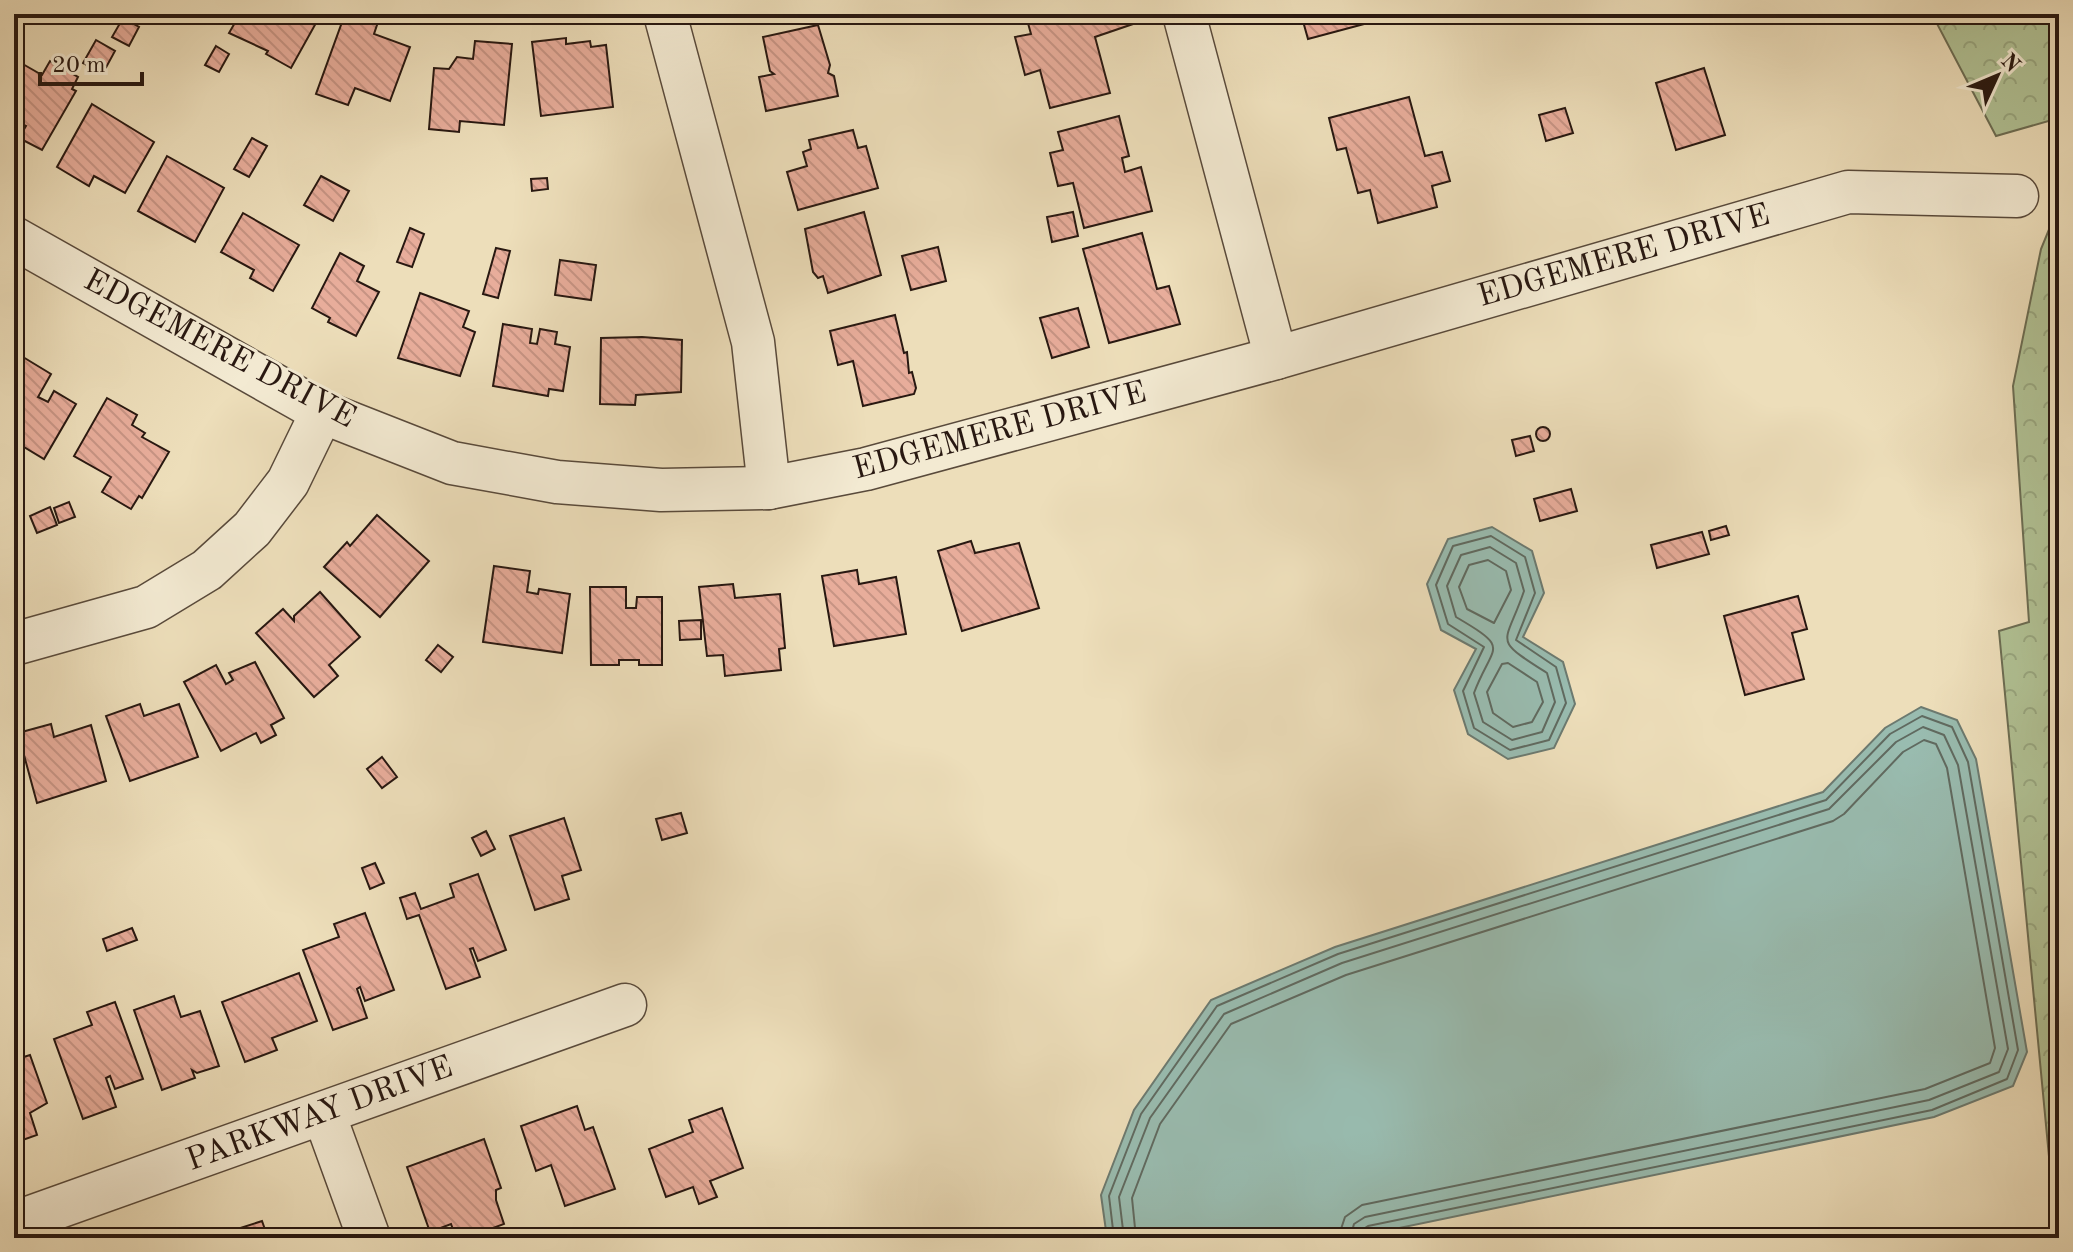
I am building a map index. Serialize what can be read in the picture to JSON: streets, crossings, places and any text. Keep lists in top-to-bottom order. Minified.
{"streets":{"street":["EDGEMERE DRIVE","PARKWAY DRIVE"]},"scale_bar":"20 m","north":"top right"}
